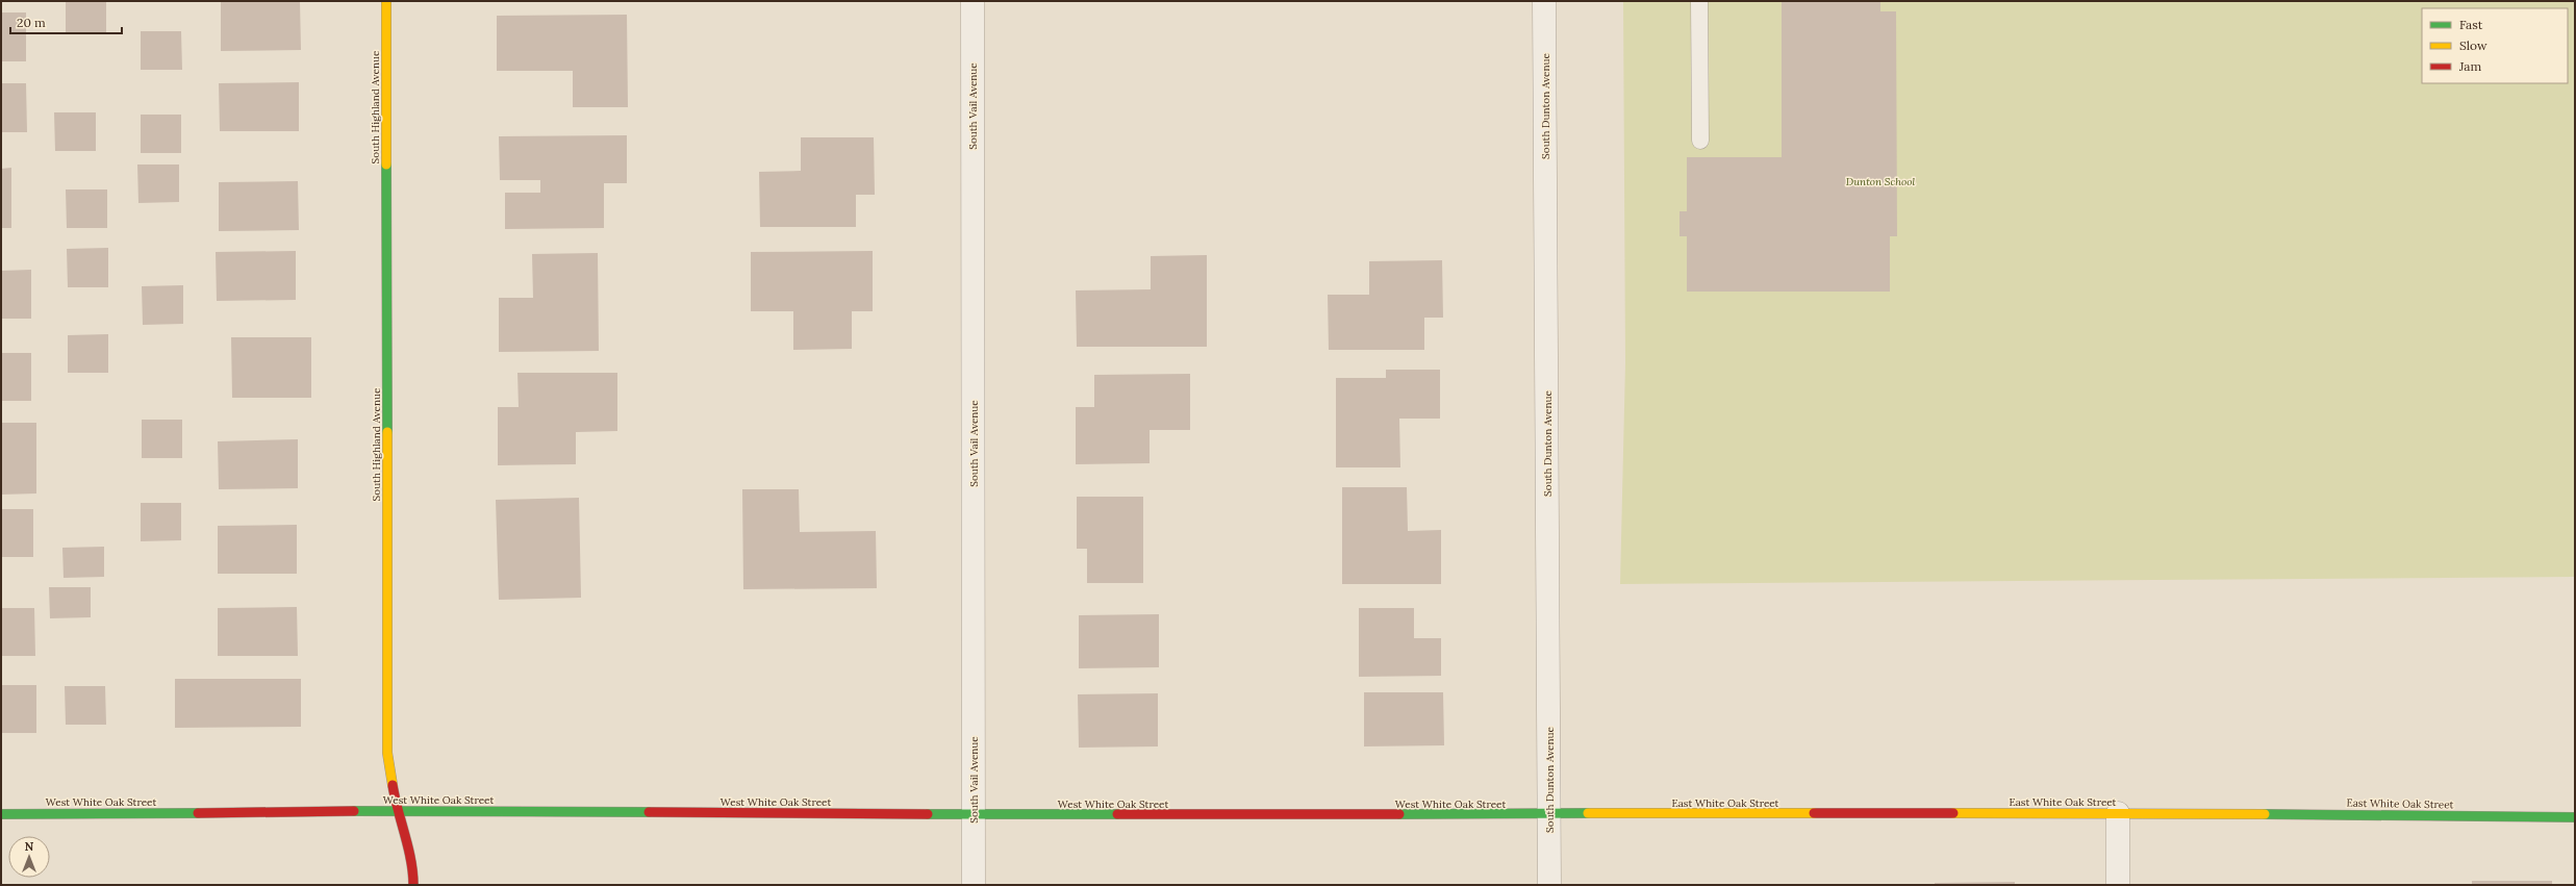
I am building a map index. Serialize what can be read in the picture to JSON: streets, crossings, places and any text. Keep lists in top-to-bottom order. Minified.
{"streets":{"street":["South Vail Avenue","South Dunton Avenue","South Highland Avenue","West White Oak Street","East White Oak Street"]},"crossings":[["South Vail Avenue","West White Oak Street"],["South Dunton Avenue","West White Oak Street"],["South Dunton Avenue","East White Oak Street"],["South Highland Avenue","West White Oak Street"],["West White Oak Street","East White Oak Street"]],"parks":["Dunton School"],"legend":["Fast","Slow","Jam"],"scale_bar":"20 m","north":"top"}
